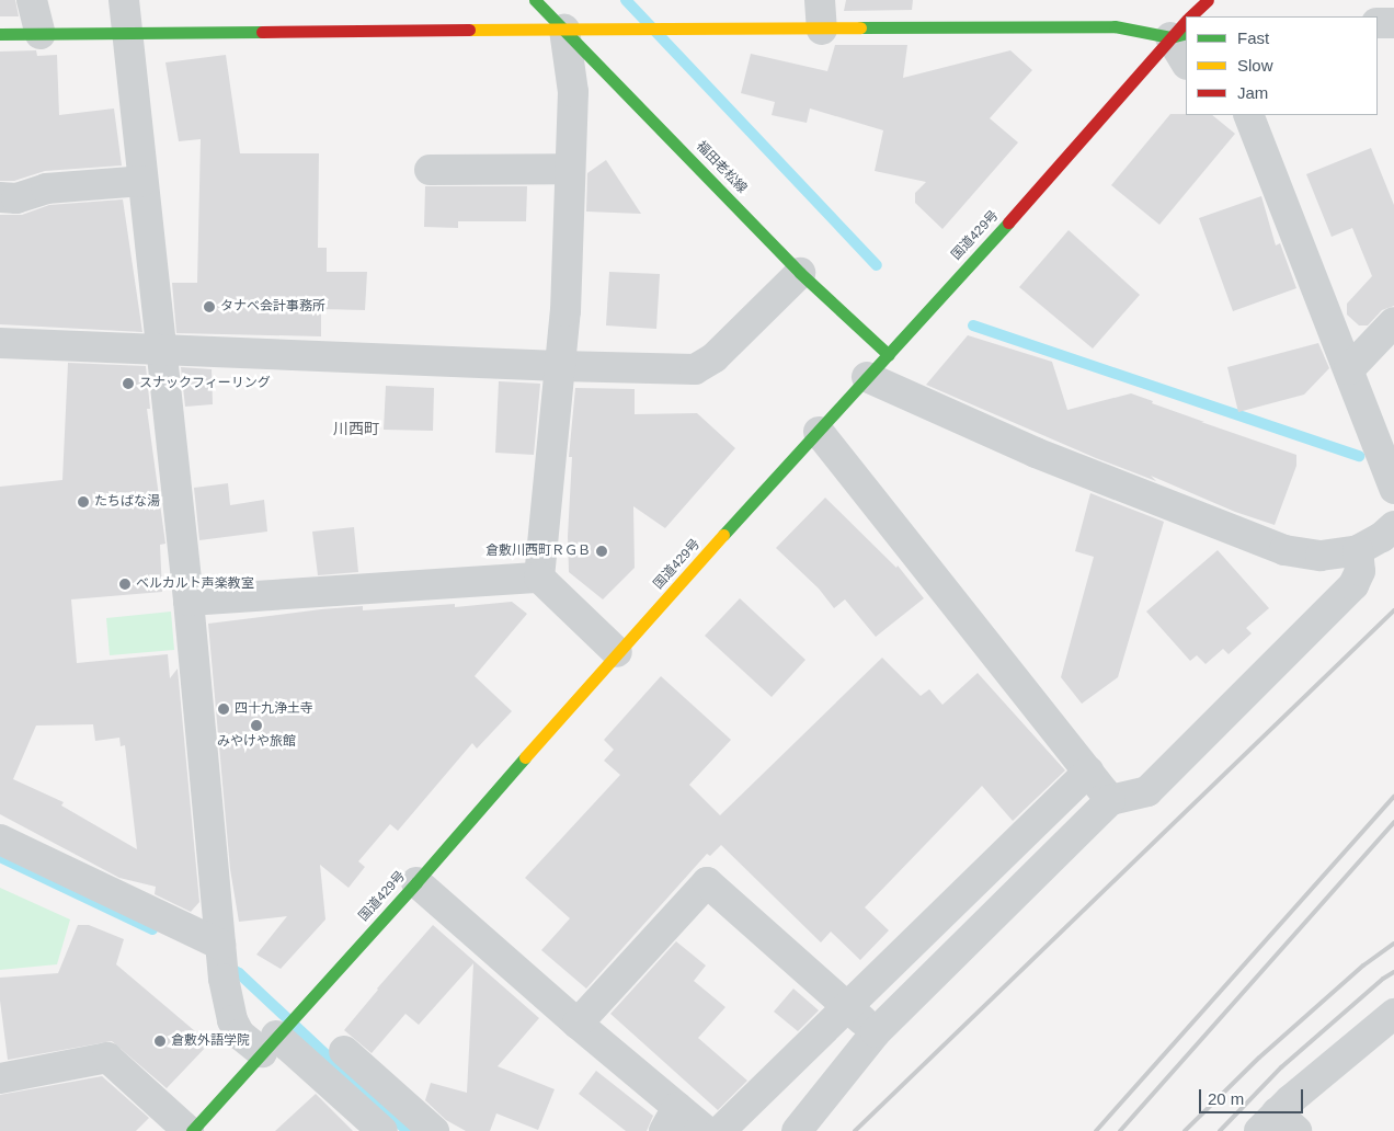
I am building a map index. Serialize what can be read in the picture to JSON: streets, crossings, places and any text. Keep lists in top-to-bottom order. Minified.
{"streets":{"main road":["福田老松線","国道429号"]},"crossings":[["福田老松線","国道429号"]],"districts":["川西町"],"places":["タナベ会計事務所","スナックフィーリング","たちばな湯","倉敷川西町ＲＧＢ","ベルカルト声楽教室","四十九浄土寺","みやけや旅館","倉敷外語学院"],"legend":["Fast","Slow","Jam"],"scale_bar":"20 m"}
